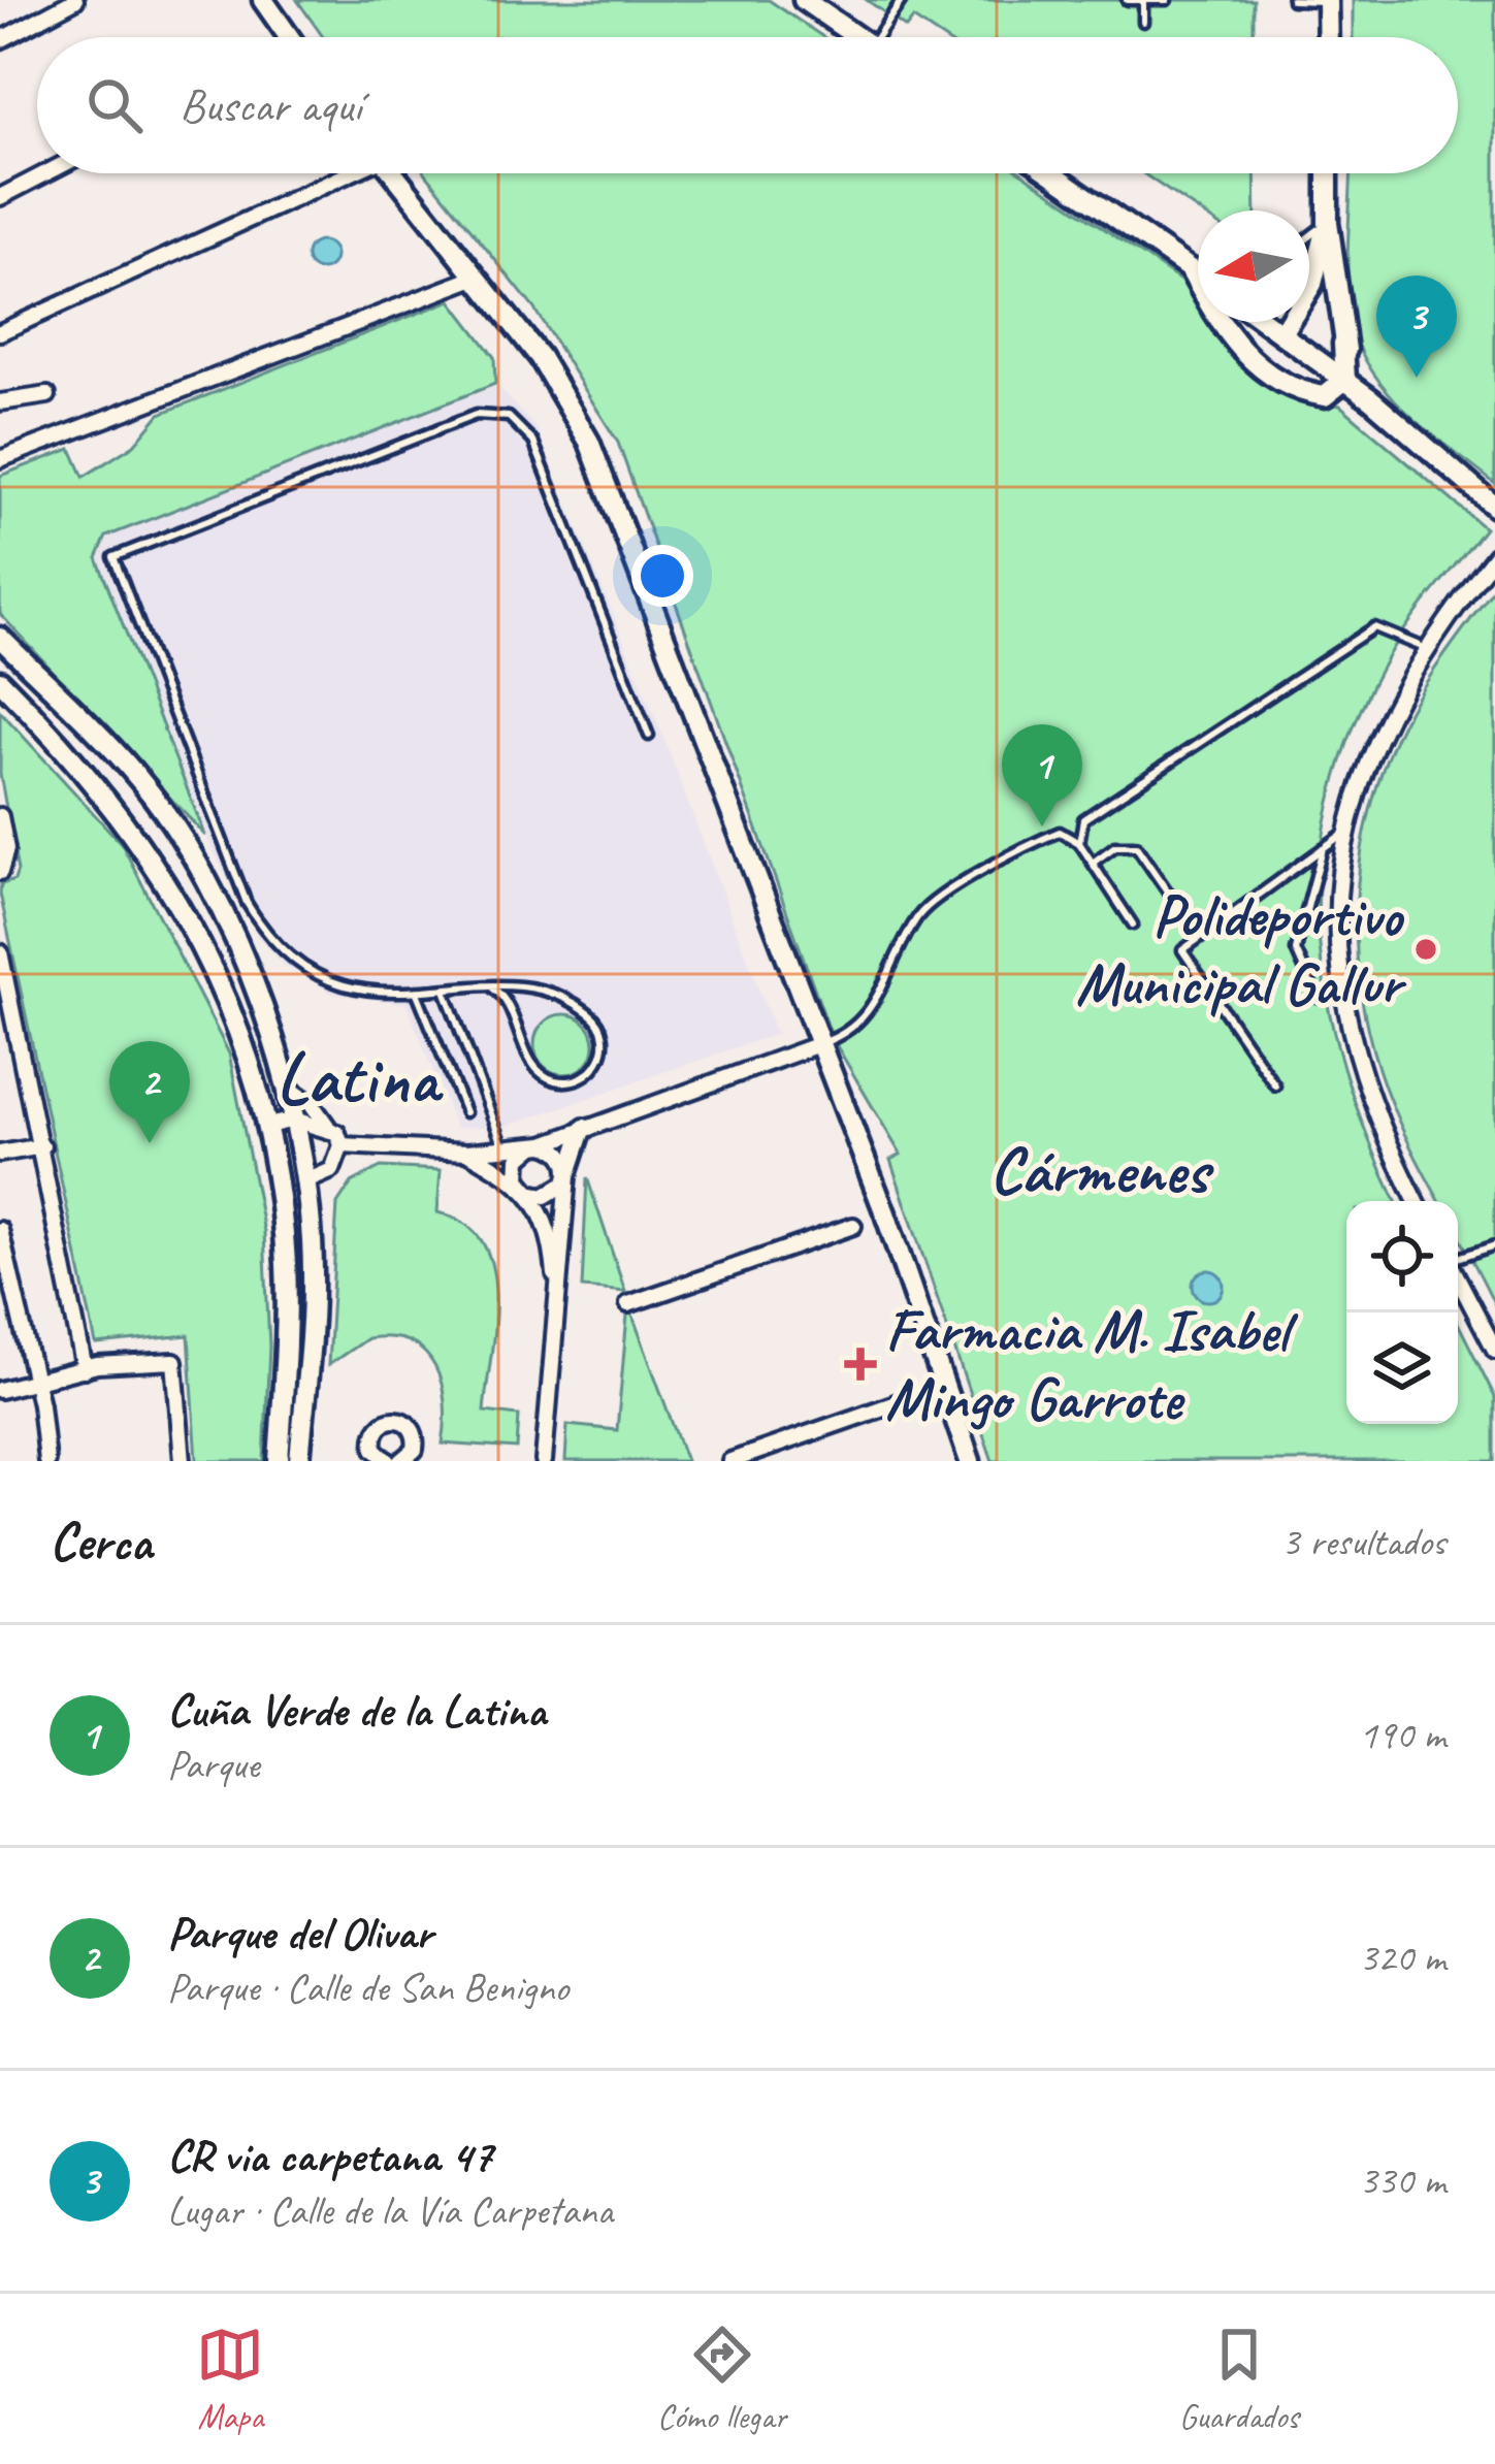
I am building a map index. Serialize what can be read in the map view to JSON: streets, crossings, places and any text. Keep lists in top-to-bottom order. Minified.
{"districts":["Latina","Cármenes"],"places":{"other":["Polideportivo Municipal Gallur"],"health":["Farmacia M. Isabel Mingo Garrote"]},"north":"left","page":{"search":"Buscar aquí","pins":["3","1","2"],"heading":["Cerca","3 resultados"],"list":[{"mark":"1","name":"Cuña Verde de la Latina","note":"Parque","value":"190 m"},{"mark":"2","name":"Parque del Olivar","note":"Parque · Calle de San Benigno","value":"320 m"},{"mark":"3","name":"CR via carpetana 47","note":"Lugar · Calle de la Vía Carpetana","value":"330 m"}],"nav":["Mapa","Cómo llegar","Guardados"]}}
